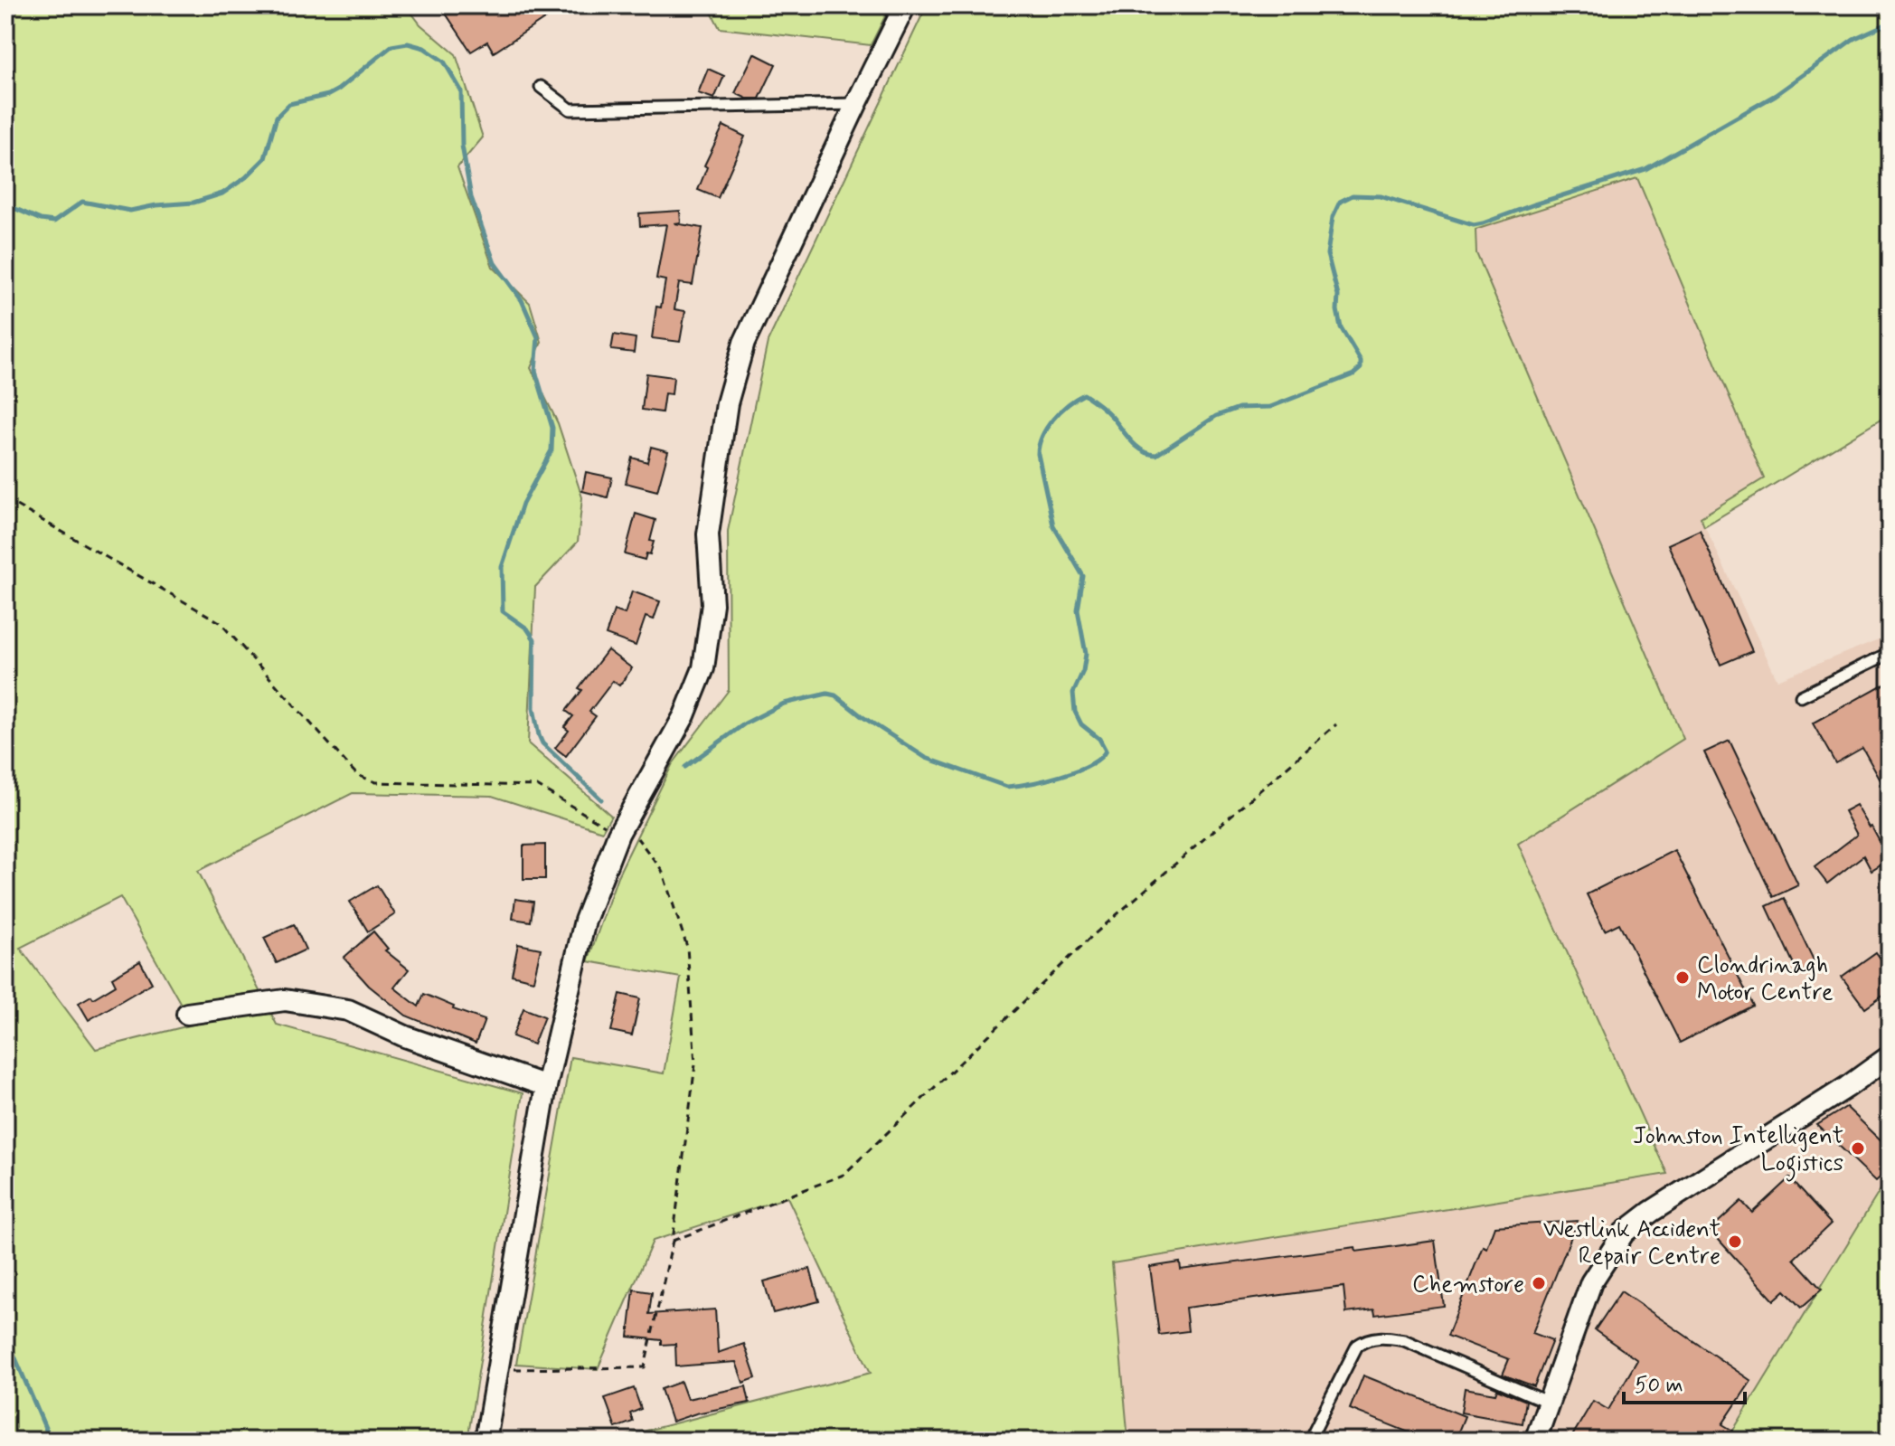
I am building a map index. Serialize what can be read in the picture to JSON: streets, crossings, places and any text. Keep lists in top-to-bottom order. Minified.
{"places":["Clondrinagh Motor Centre","Johnston Intelligent Logistics","Westlink Accident Repair Centre","Chemstore"],"scale_bar":"50 m"}
